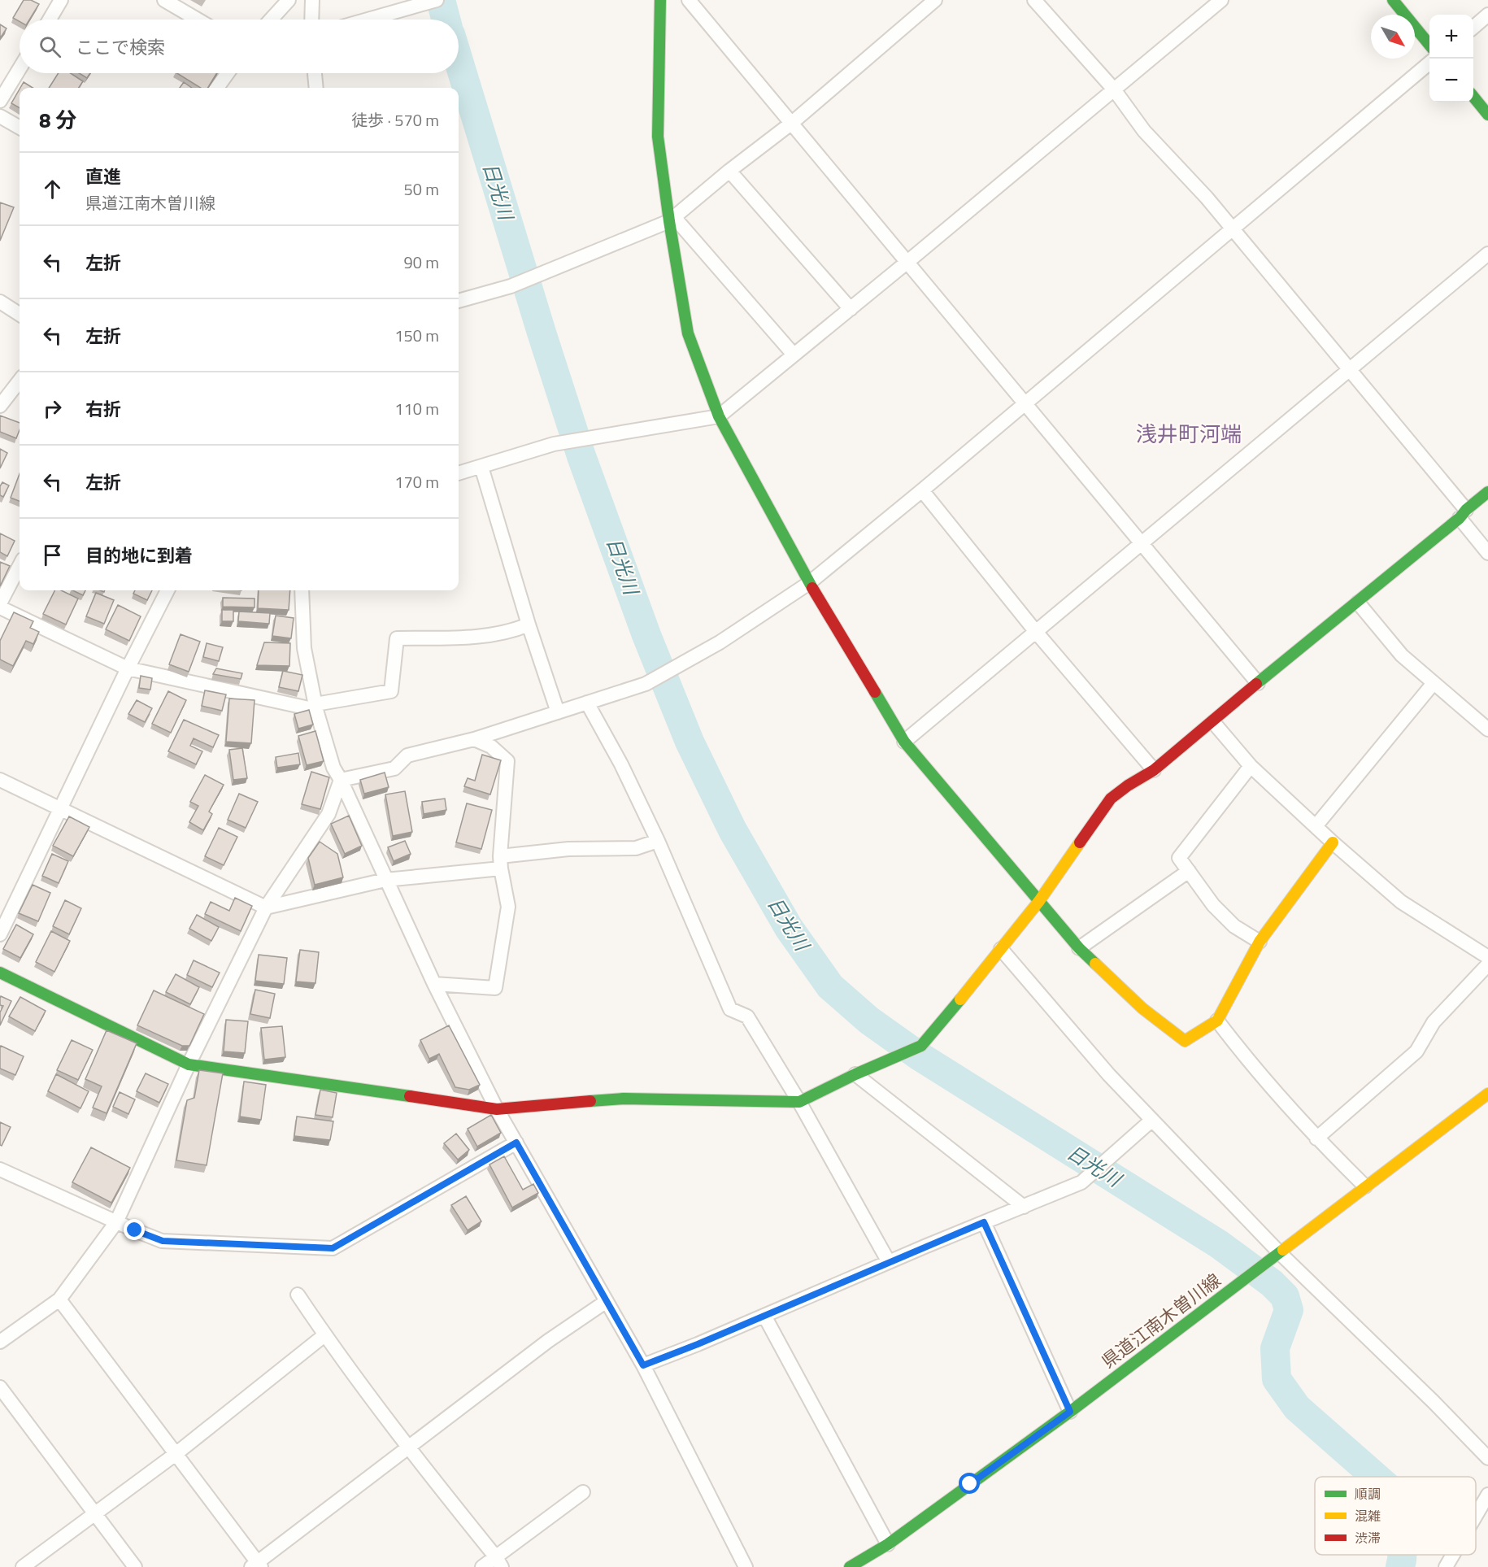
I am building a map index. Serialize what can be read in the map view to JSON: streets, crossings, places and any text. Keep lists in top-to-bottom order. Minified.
{"streets":{"street":["県道江南木曽川線"]},"districts":["浅井町河端"],"water":["日光川"],"legend":["順調","混雑","渋滞"],"north":"bottom right","page":{"map_buttons":["+","−"],"search":"ここで検索","heading":["8 分","徒歩 · 570 m"],"list":[["直進","県道江南木曽川線","50 m"],["左折","90 m"],["左折","150 m"],["右折","110 m"],["左折","170 m"],"目的地に到着"]}}
